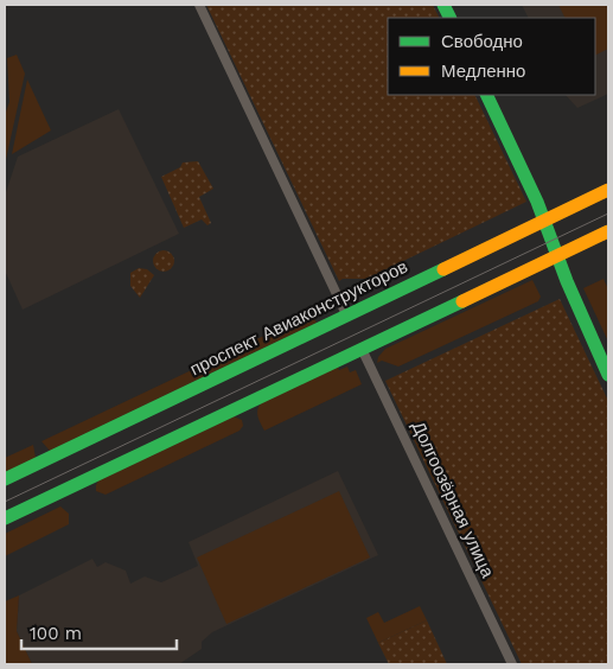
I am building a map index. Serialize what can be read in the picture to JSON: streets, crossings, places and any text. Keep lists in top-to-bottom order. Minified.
{"streets":{"street":["проспект Авиаконструкторов","Долгоозёрная улица"]},"legend":["Свободно","Медленно"],"scale_bar":"100 m"}
